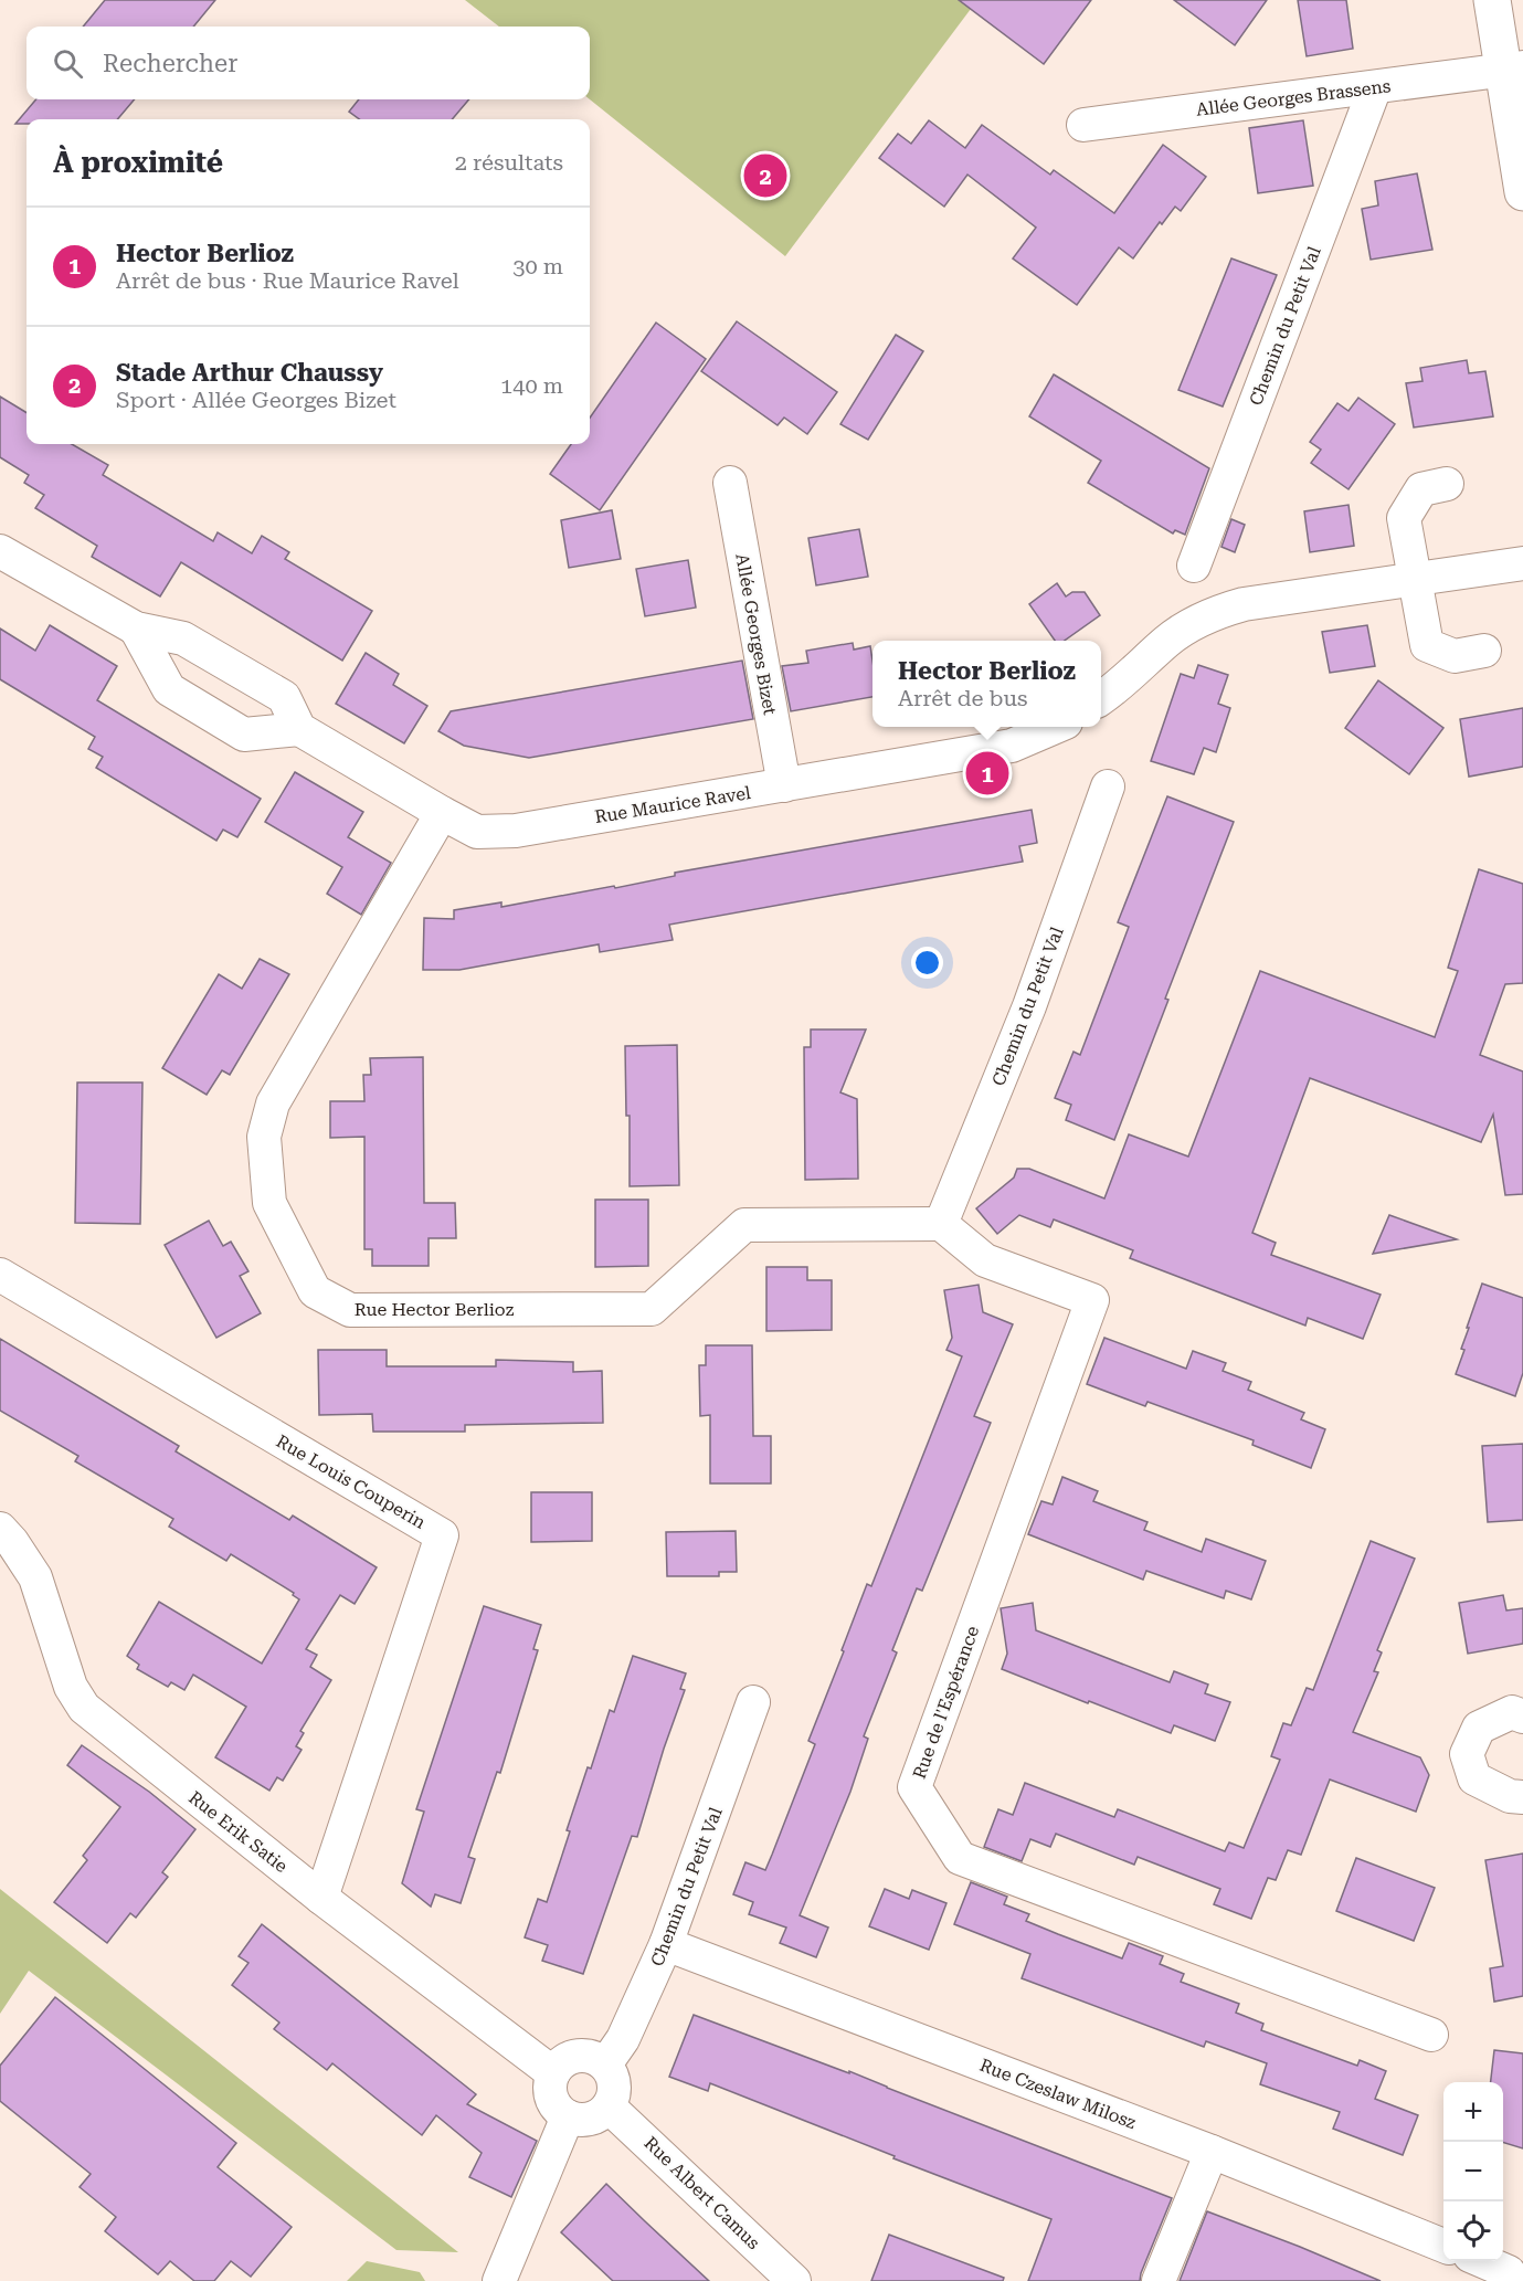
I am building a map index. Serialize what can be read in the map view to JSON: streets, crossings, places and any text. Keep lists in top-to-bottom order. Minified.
{"streets":{"street":["Allée Georges Brassens","Chemin du Petit Val","Allée Georges Bizet","Rue Maurice Ravel","Rue Hector Berlioz","Rue Louis Couperin","Rue de l'Espérance","Rue Erik Satie","Rue Czeslaw Milosz","Rue Albert Camus"]},"crossings":[["Allée Georges Brassens","Chemin du Petit Val"],["Chemin du Petit Val","Rue Hector Berlioz"],["Chemin du Petit Val","Rue de l'Espérance"],["Chemin du Petit Val","Rue Erik Satie"],["Chemin du Petit Val","Rue Czeslaw Milosz"],["Chemin du Petit Val","Rue Albert Camus"],["Allée Georges Bizet","Rue Maurice Ravel"],["Rue Maurice Ravel","Rue Hector Berlioz"],["Rue Hector Berlioz","Rue de l'Espérance"],["Rue Louis Couperin","Rue Erik Satie"],["Rue Erik Satie","Rue Albert Camus"]],"page":{"search":"Rechercher","heading":["À proximité","2 résultats"],"pins":["2","1"],"list":[{"mark":"1","name":"Hector Berlioz","note":"Arrêt de bus · Rue Maurice Ravel","value":"30 m"},{"mark":"2","name":"Stade Arthur Chaussy","note":"Sport · Allée Georges Bizet","value":"140 m"}],"popup":["Hector Berlioz","Arrêt de bus"],"map_buttons":["+","−"]}}
